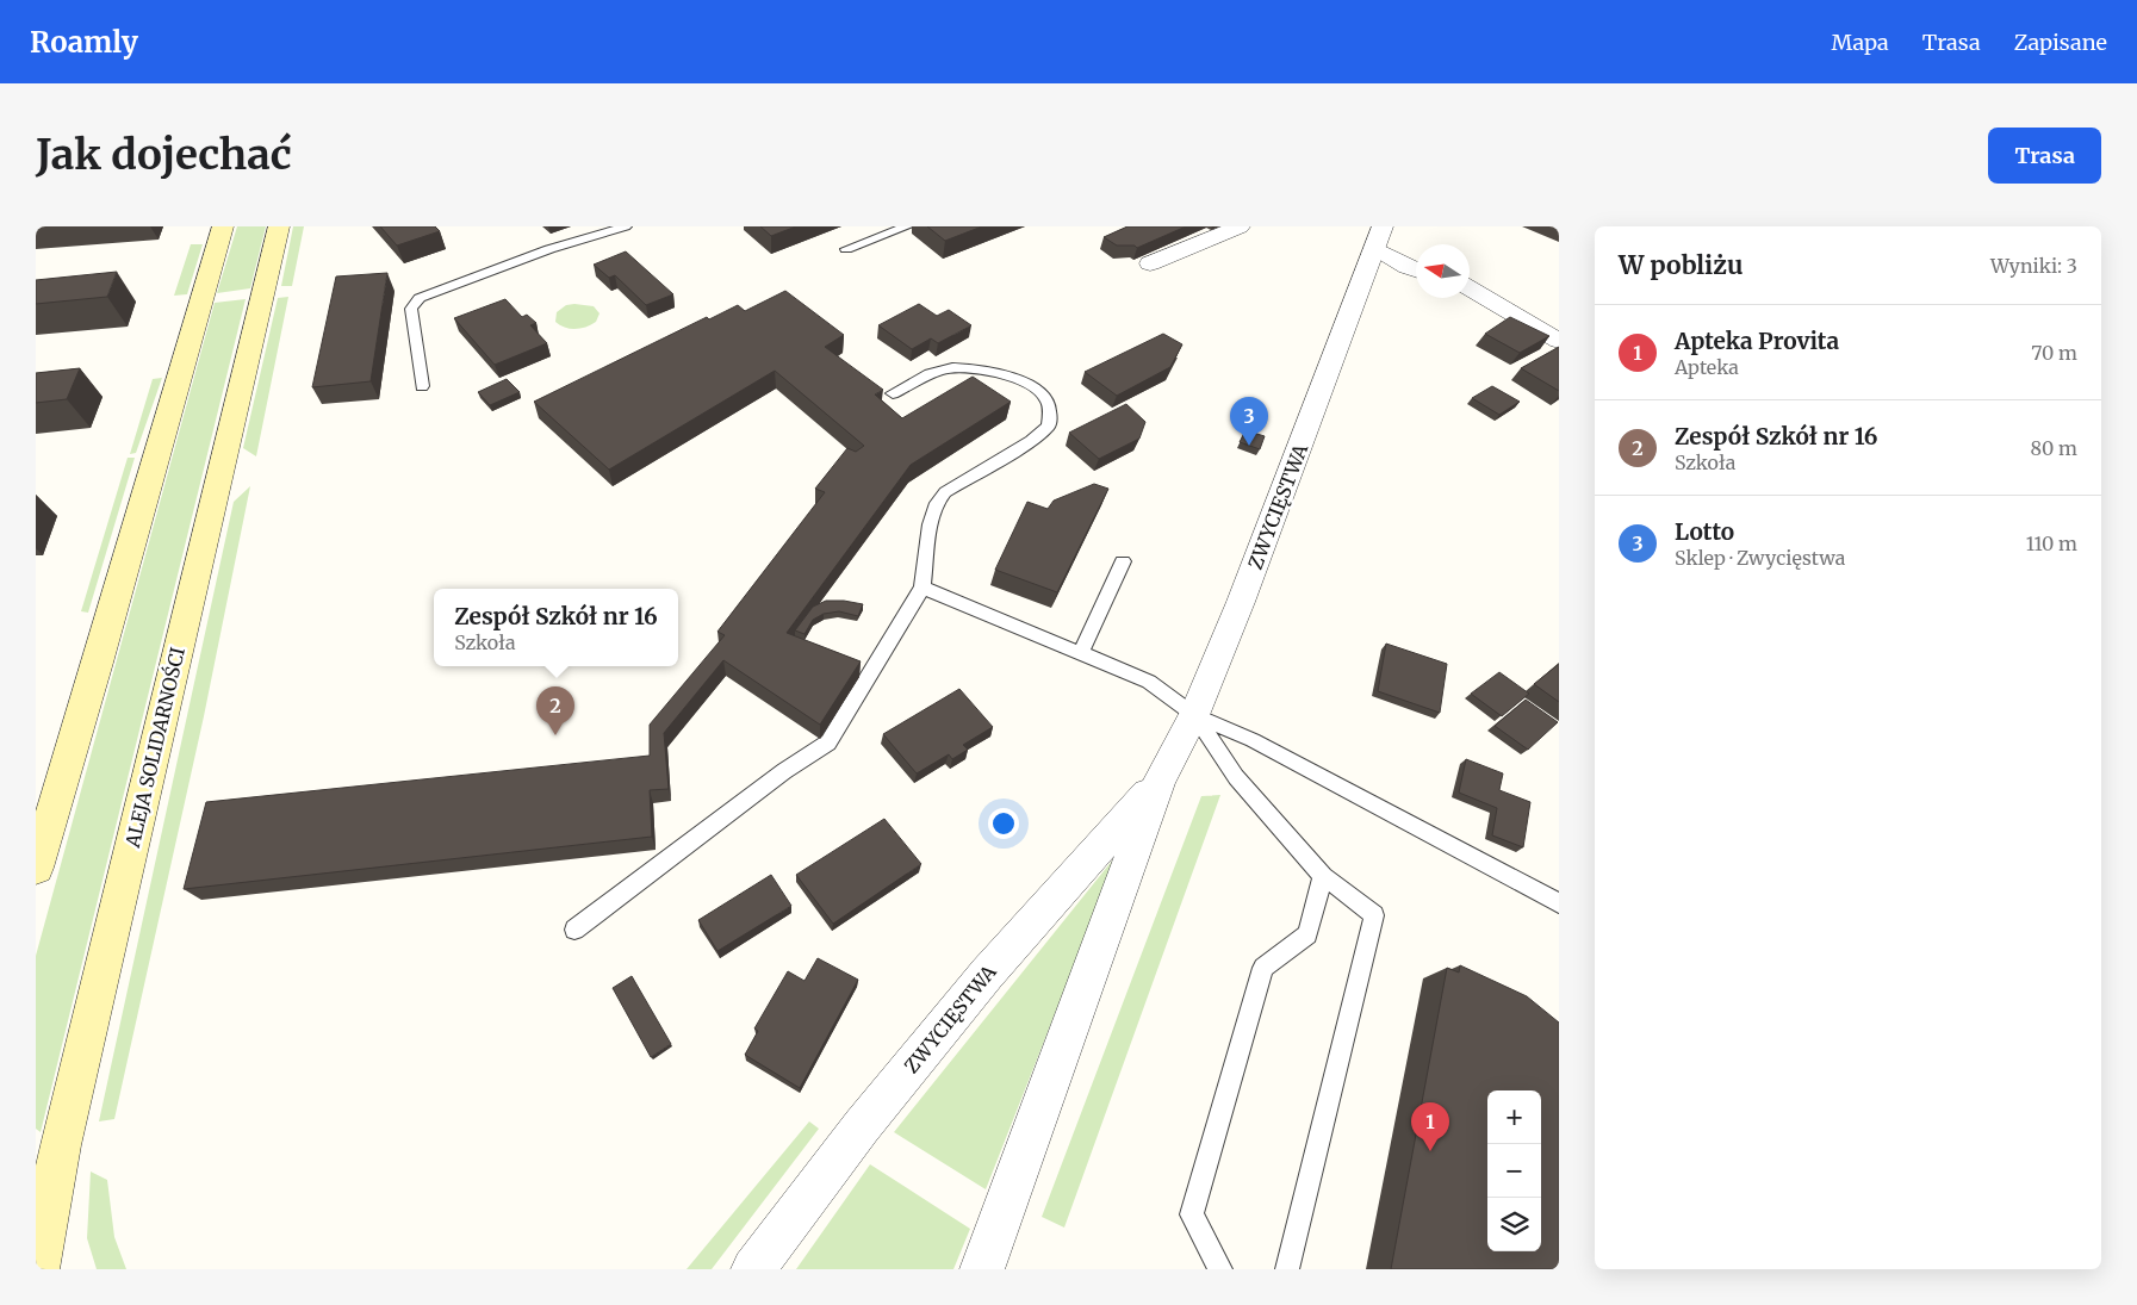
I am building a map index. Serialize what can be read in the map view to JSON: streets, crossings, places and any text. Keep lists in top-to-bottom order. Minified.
{"streets":{"main road":["ALEJA SOLIDARNOŚCI"],"street":["ZWYCIĘSTWA"]},"north":"left","page":{"header":"Roamly","nav":["Mapa","Trasa","Zapisane"],"buttons":"Trasa","title":"Jak dojechać","heading":["W pobliżu","Wyniki: 3"],"list":[{"mark":"1","name":"Apteka Provita","note":"Apteka","value":"70 m"},{"mark":"2","name":"Zespół Szkół nr 16","note":"Szkoła","value":"80 m"},{"mark":"3","name":"Lotto","note":"Sklep · Zwycięstwa","value":"110 m"}],"pins":["3","2","1"],"popup":["Zespół Szkół nr 16","Szkoła"],"map_buttons":["+","−"]}}
